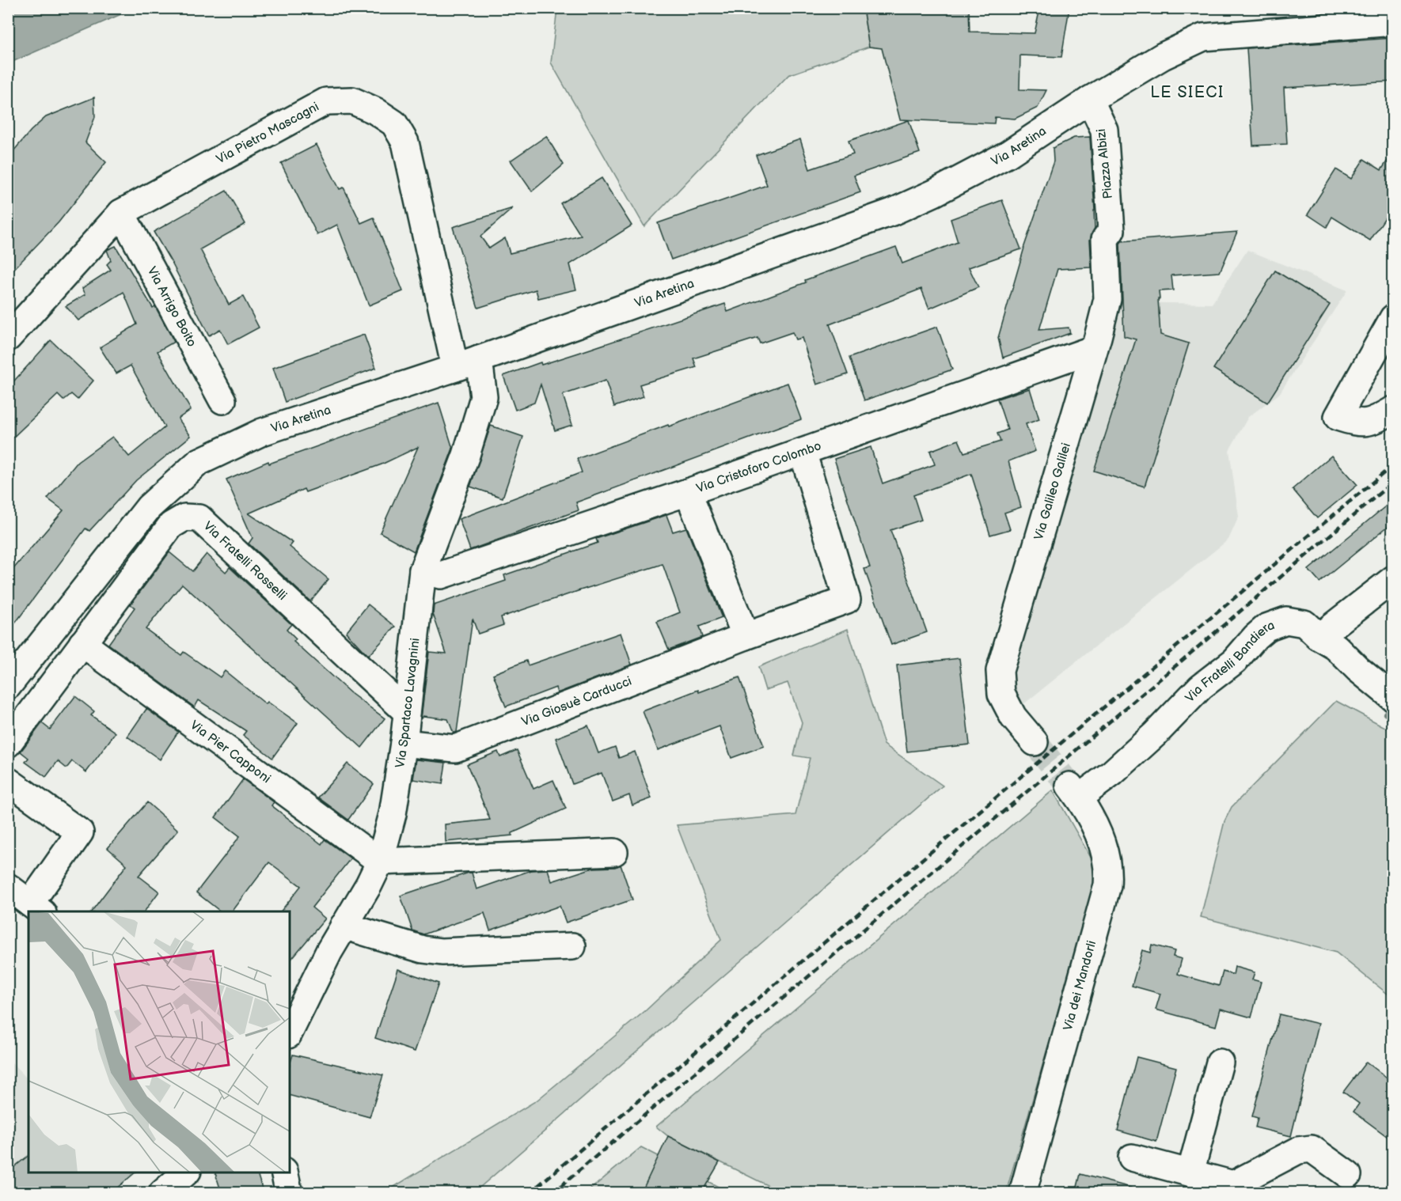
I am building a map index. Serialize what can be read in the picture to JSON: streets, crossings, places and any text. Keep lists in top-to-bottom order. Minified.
{"streets":{"street":["Via Pietro Mascagni","Via Aretina","Piazza Albizi","Via Arrigo Boito","Via Cristoforo Colombo","Via Galileo Galilei","Via Fratelli Rosselli","Via Fratelli Bandiera","Via Giosuè Carducci","Via Spartaco Lavagnini","Via Pier Capponi","Via dei Mandorli"]},"crossings":[["Via Pietro Mascagni","Via Aretina"],["Via Pietro Mascagni","Via Arrigo Boito"],["Via Aretina","Piazza Albizi"],["Via Aretina","Via Spartaco Lavagnini"],["Piazza Albizi","Via Galileo Galilei"],["Via Cristoforo Colombo","Via Galileo Galilei"],["Via Cristoforo Colombo","Via Giosuè Carducci"],["Via Cristoforo Colombo","Via Spartaco Lavagnini"],["Via Fratelli Rosselli","Via Spartaco Lavagnini"],["Via Fratelli Rosselli","Via Pier Capponi"],["Via Fratelli Bandiera","Via dei Mandorli"],["Via Giosuè Carducci","Via Spartaco Lavagnini"],["Via Spartaco Lavagnini","Via Pier Capponi"]],"districts":["LE SIECI"]}
